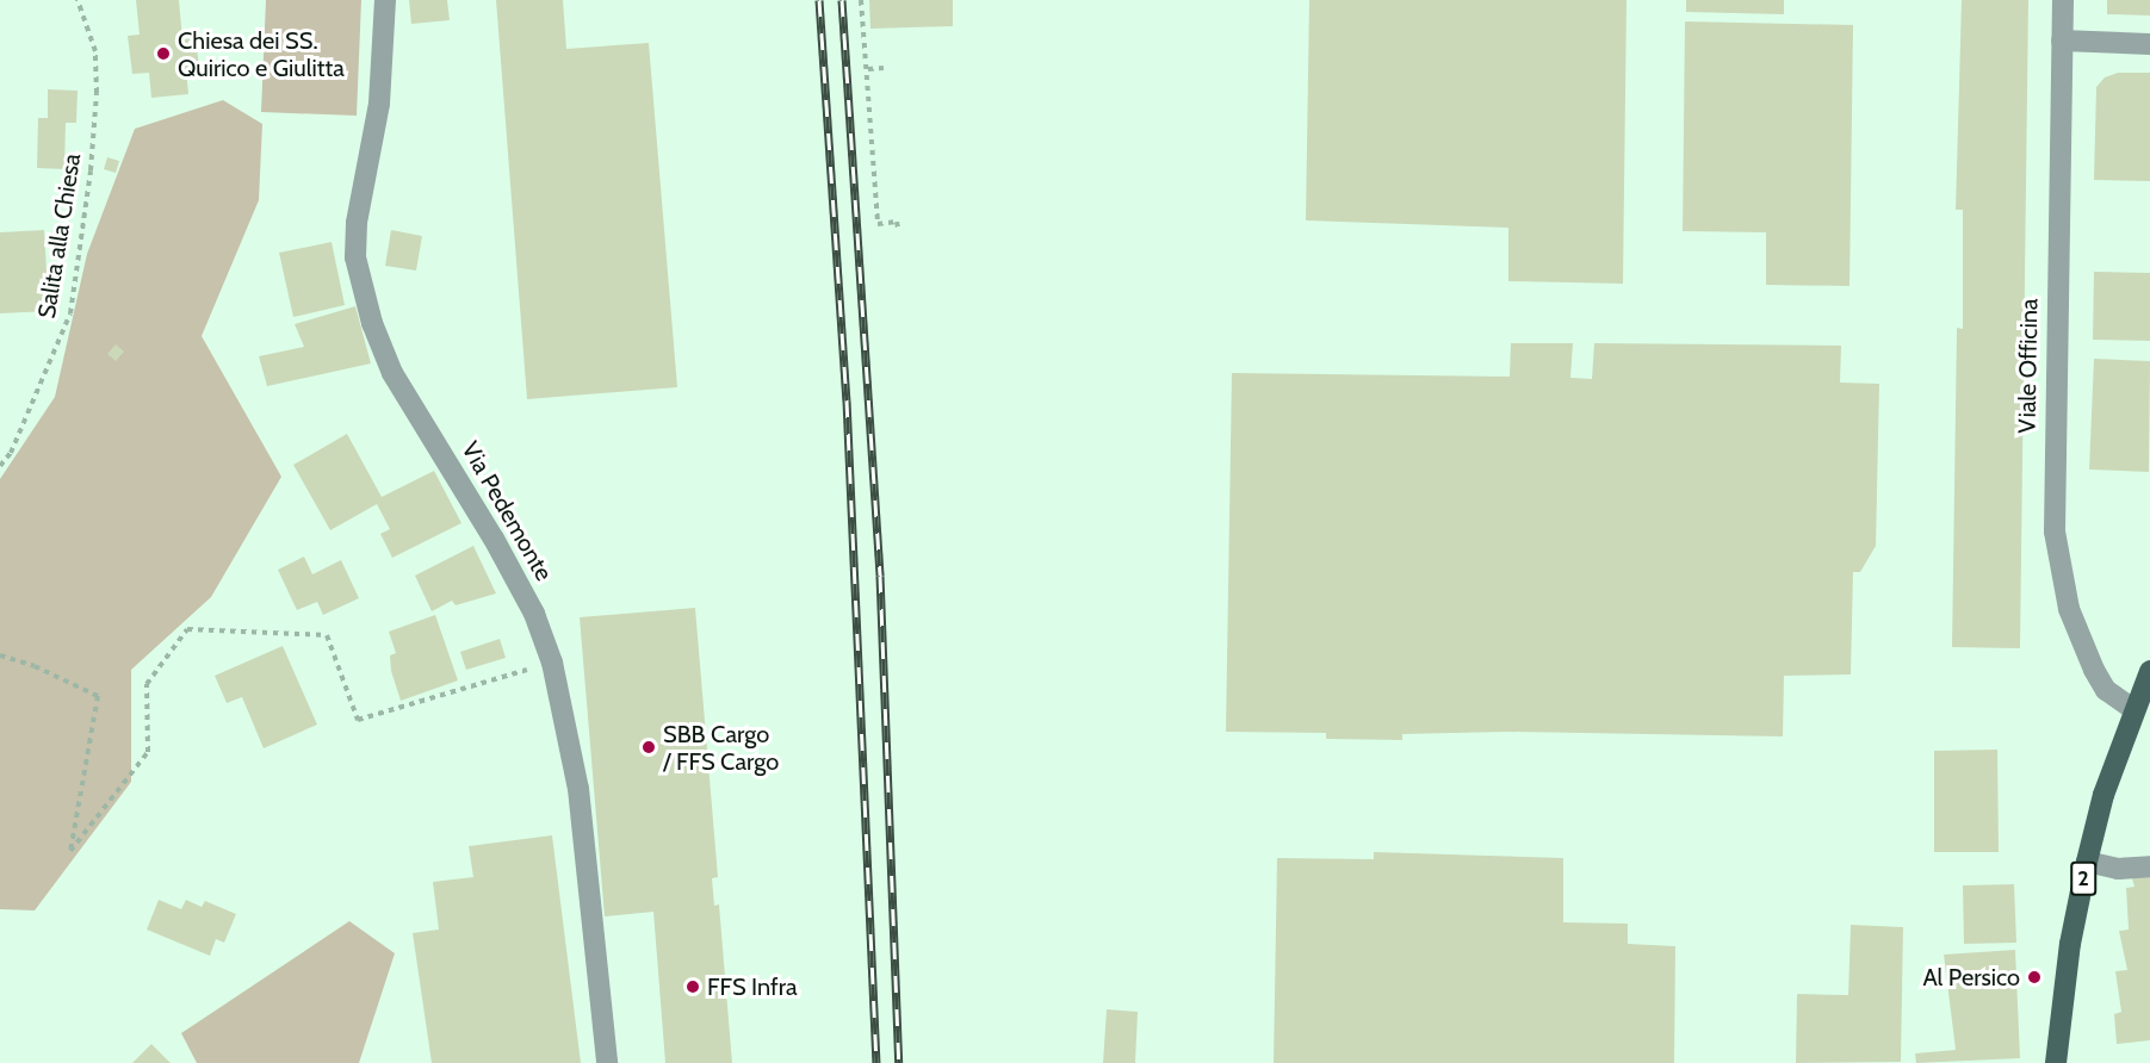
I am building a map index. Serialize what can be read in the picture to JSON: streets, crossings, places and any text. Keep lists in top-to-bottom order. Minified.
{"streets":{"main road":["2"],"street":["Viale Officina","Via Pedemonte"],"path":["Salita alla Chiesa"]},"crossings":[["Viale Officina","2"]],"places":["Chiesa dei SS. Quirico e Giulitta","SBB Cargo / FFS Cargo","Al Persico","FFS Infra"]}
